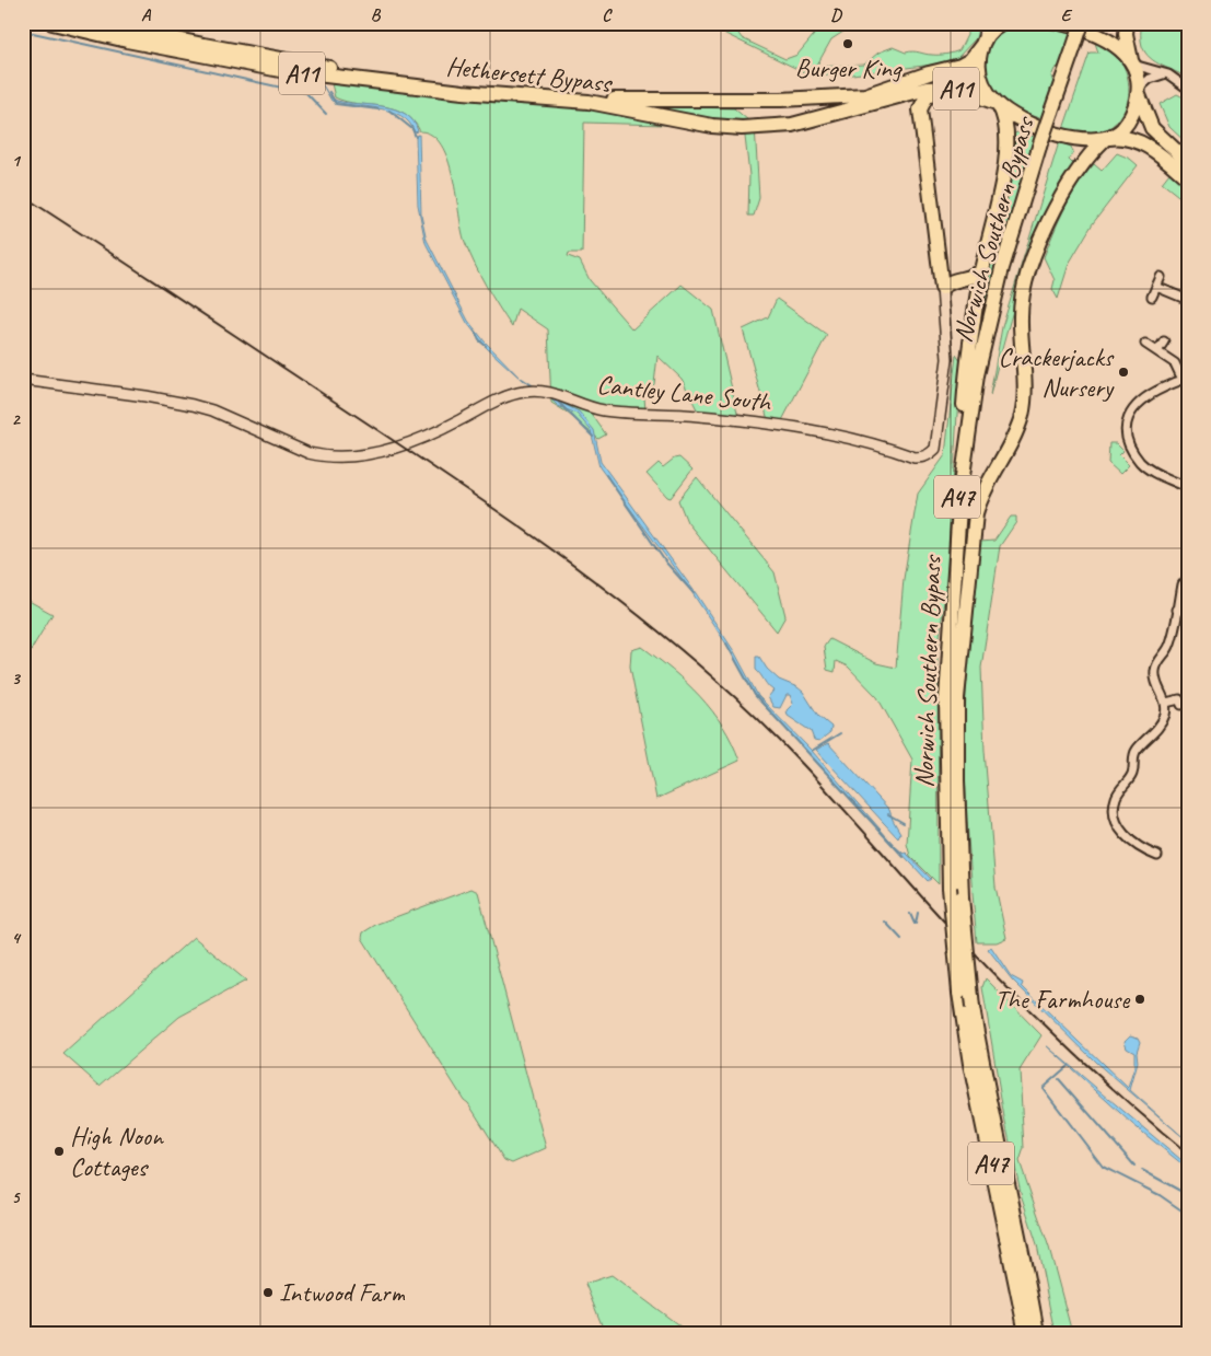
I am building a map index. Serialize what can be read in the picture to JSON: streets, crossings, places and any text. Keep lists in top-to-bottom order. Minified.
{"streets":{"highway":["A11","Hethersett Bypass","Norwich Southern Bypass","A47"],"street":["Cantley Lane South"]},"crossings":[["Hethersett Bypass","A47"],["Norwich Southern Bypass","A47"]],"places":["Burger King","Crackerjacks Nursery","The Farmhouse","High Noon Cottages","Intwood Farm"],"grid":{"columns":["A","B","C","D","E"],"rows":["1","2","3","4","5"]}}
